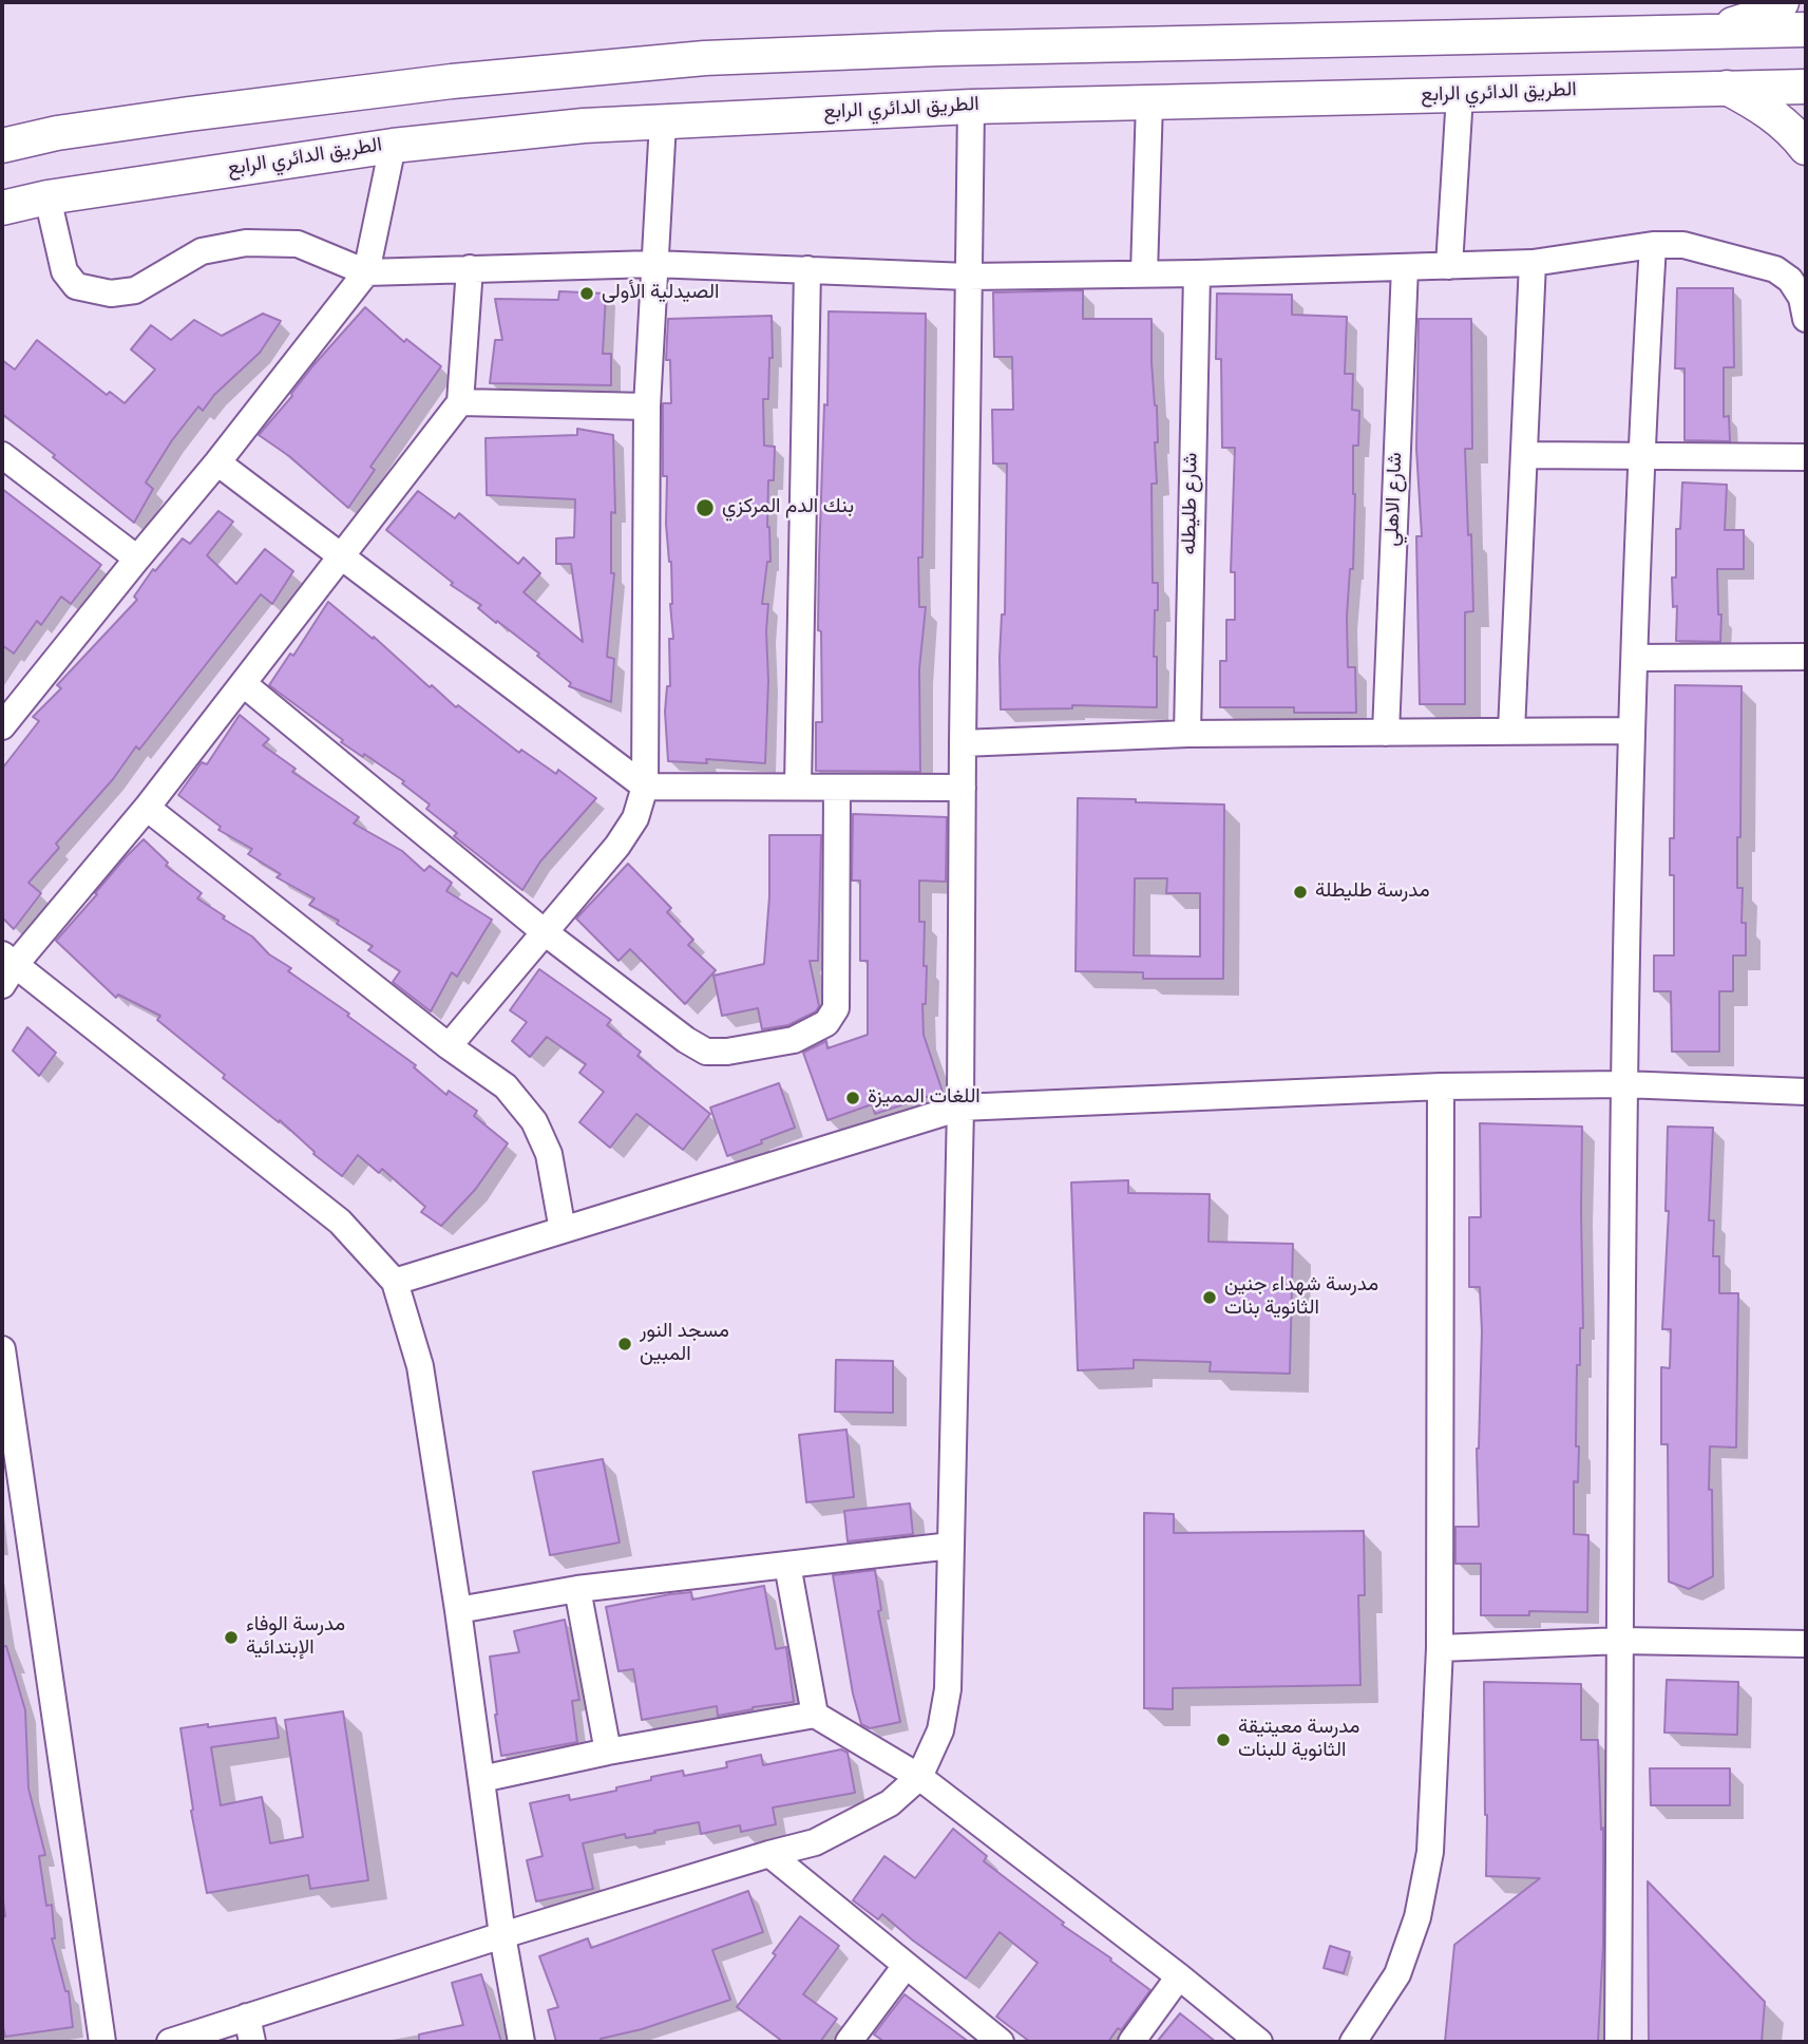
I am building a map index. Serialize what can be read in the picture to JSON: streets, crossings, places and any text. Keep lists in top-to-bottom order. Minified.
{"streets":{"main road":["الطريق الدائري الرابع"],"street":["شارع الاهلي","شارع طليطله"]},"places":["الصيدلية الأولى","بنك الدم المركزي","مدرسة طليطلة","اللغات المميزة","مدرسة شهداء جنين الثانوية بنات","مسجد النور المبين","مدرسة الوفاء الإبتدائية","مدرسة معيتيقة الثانوية للبنات"]}
